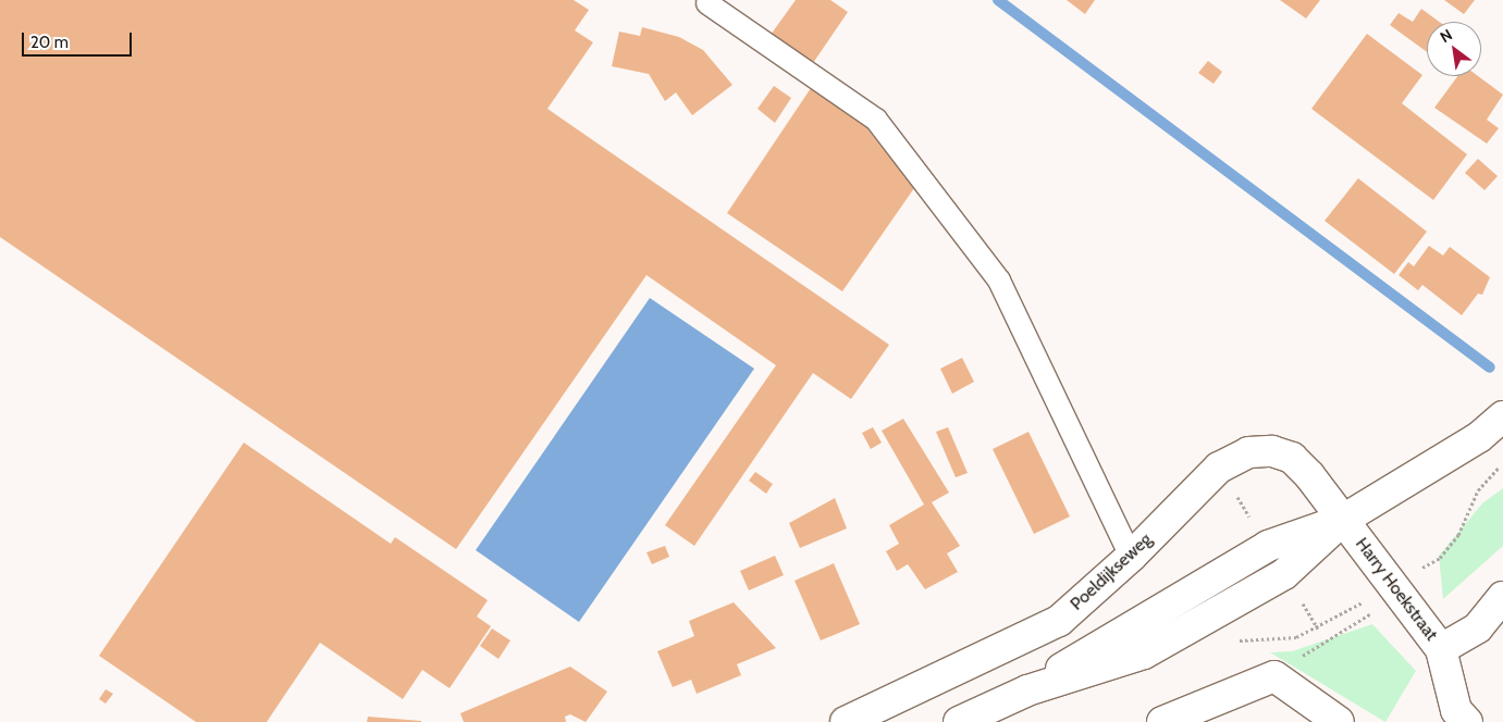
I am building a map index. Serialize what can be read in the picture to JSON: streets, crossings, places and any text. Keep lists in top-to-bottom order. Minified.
{"streets":{"street":["Poeldijkseweg","Harry Hoekstraat"]},"crossings":[["Poeldijkseweg","Harry Hoekstraat"]],"scale_bar":"20 m","north":"top left"}
